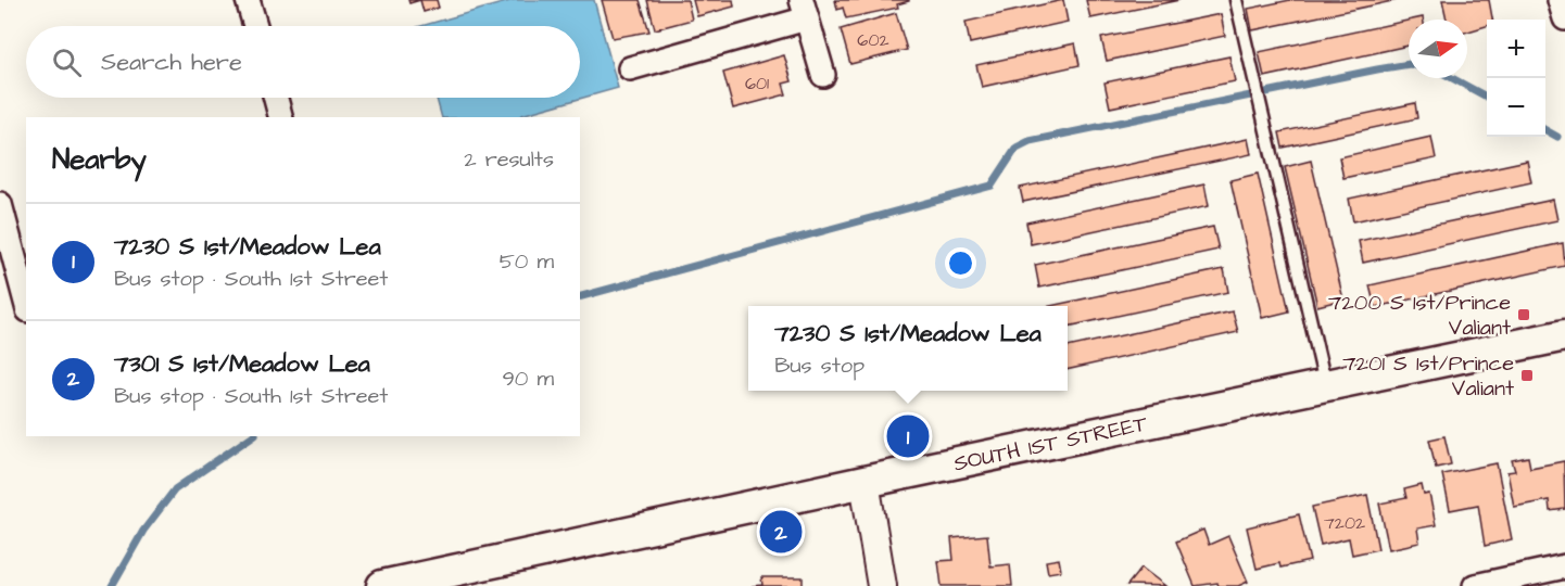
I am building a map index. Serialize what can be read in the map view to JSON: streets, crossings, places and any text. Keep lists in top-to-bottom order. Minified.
{"streets":{"main road":["SOUTH 1ST STREET"]},"places":{"transit":["7200 S 1st/Prince Valiant","7201 S 1st/Prince Valiant"]},"house_numbers":["602","601","7202"],"north":"right","page":{"map_buttons":["+","−"],"search":"Search here","heading":["Nearby","2 results"],"list":[{"mark":"1","name":"7230 S 1st/Meadow Lea","note":"Bus stop · South 1st Street","value":"50 m"},{"mark":"2","name":"7301 S 1st/Meadow Lea","note":"Bus stop · South 1st Street","value":"90 m"}],"popup":["7230 S 1st/Meadow Lea","Bus stop"],"pins":["1","2"]}}
